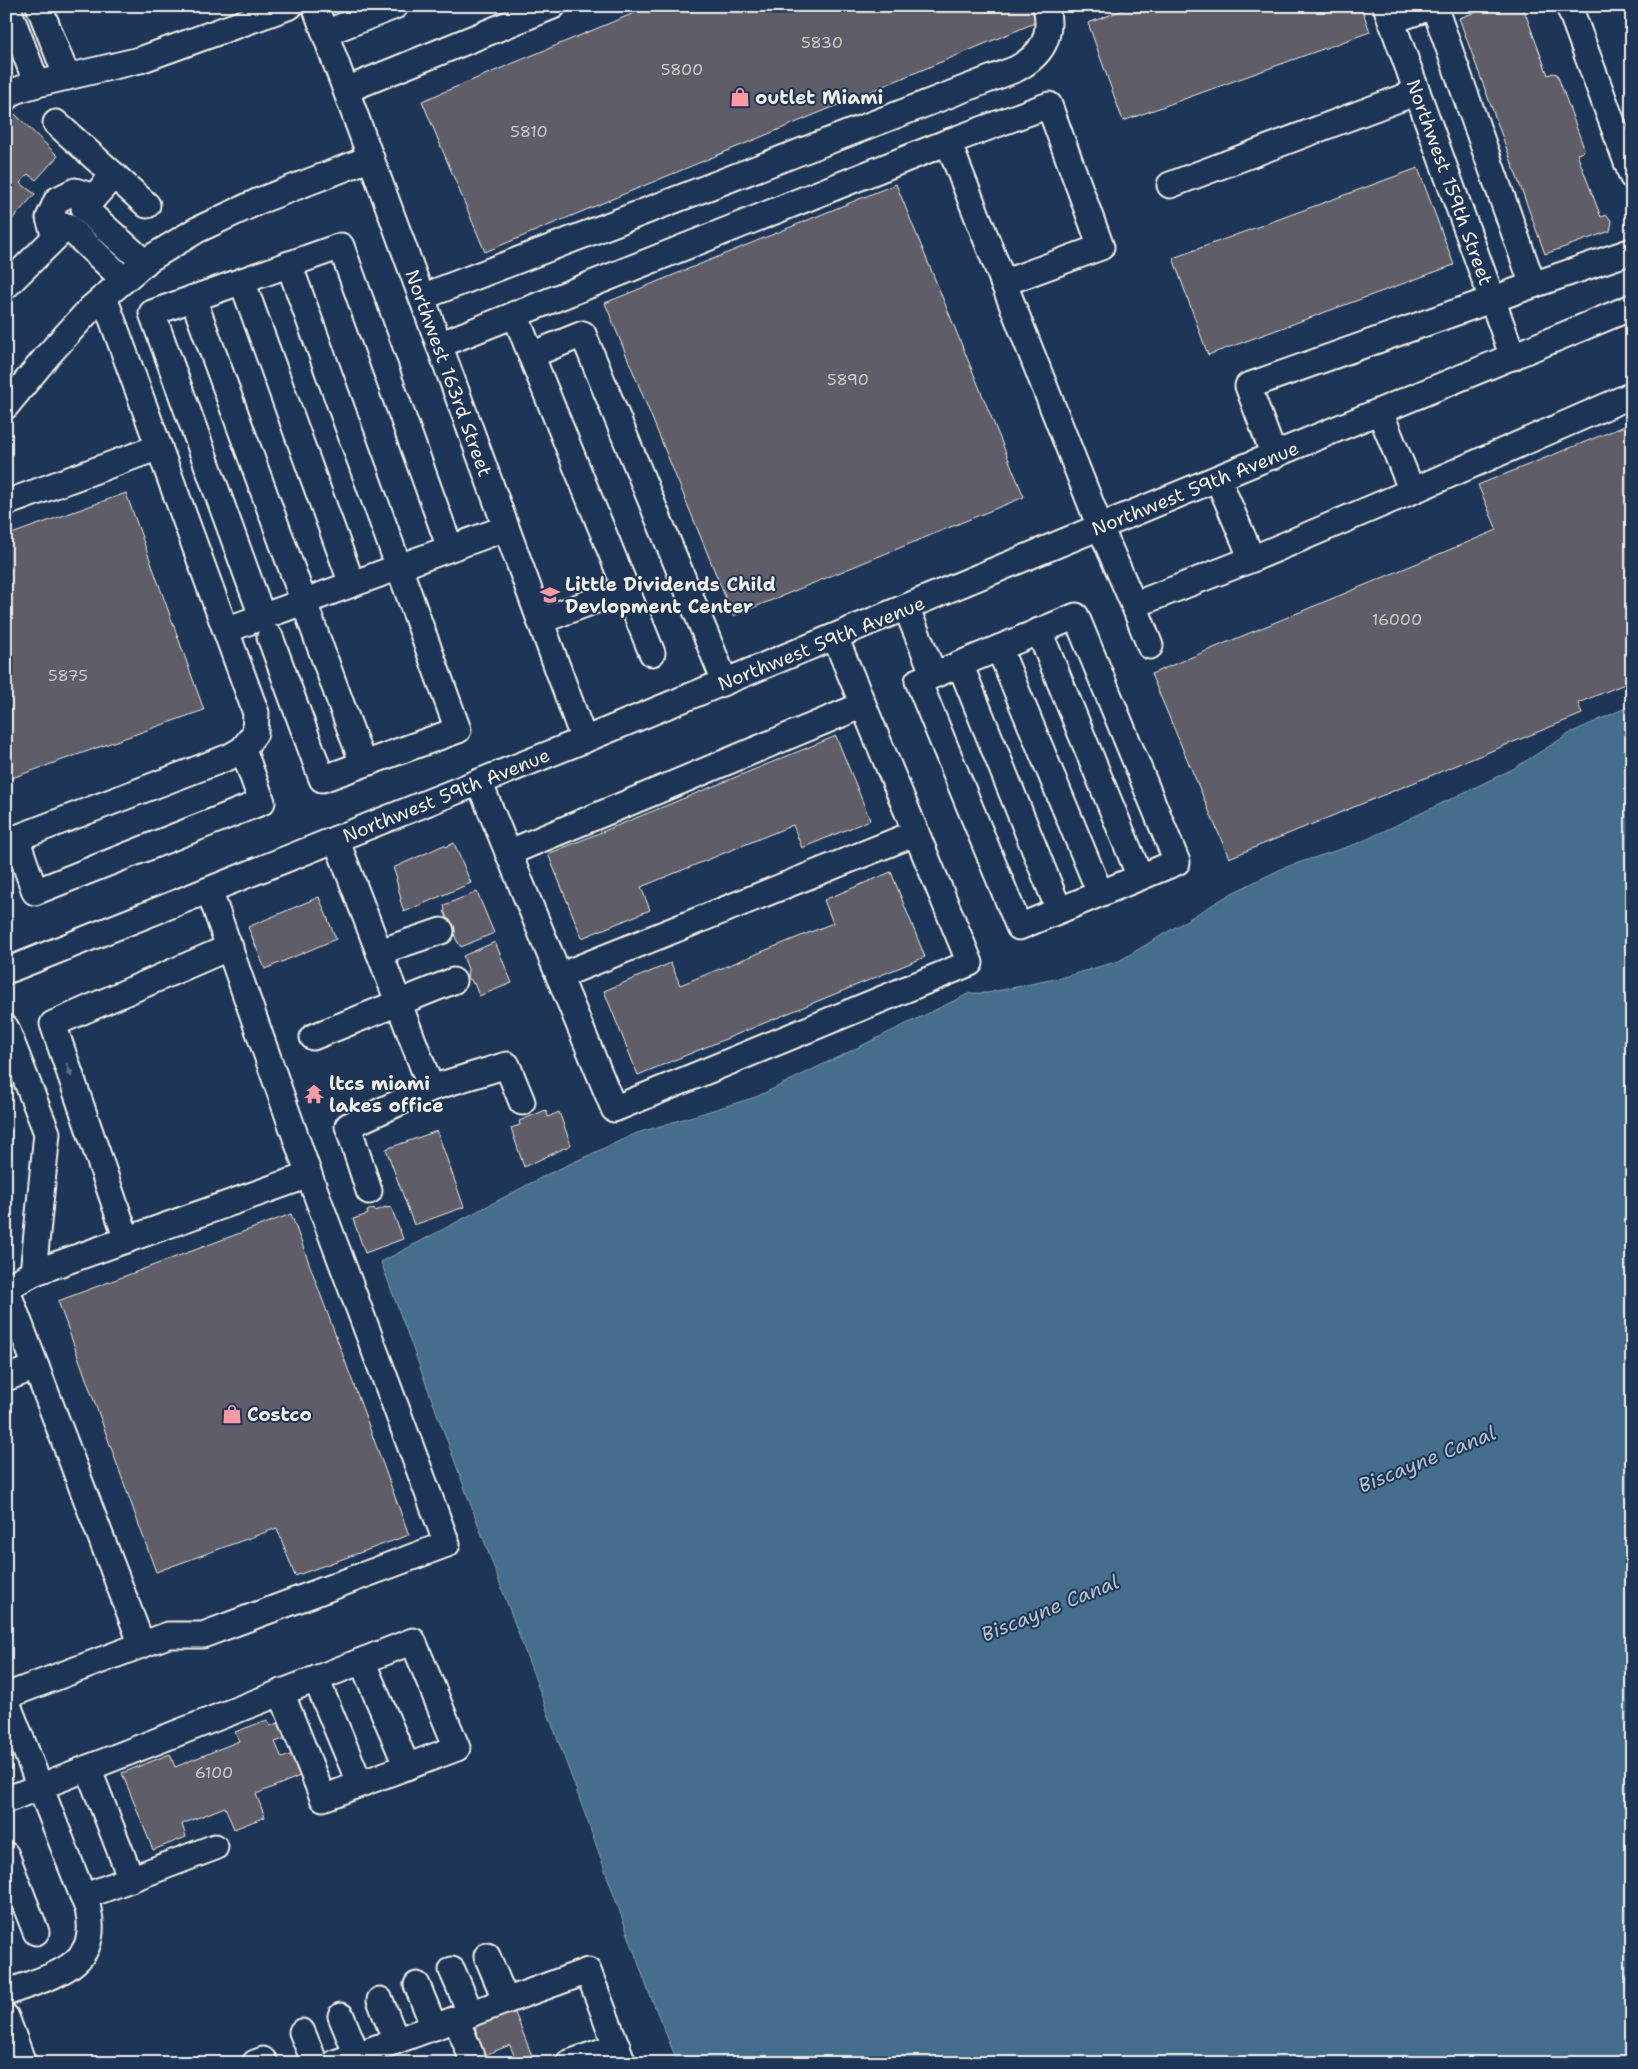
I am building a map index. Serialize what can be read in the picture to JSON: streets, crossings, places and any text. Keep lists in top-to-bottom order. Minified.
{"streets":{"street":["Northwest 159th Street","Northwest 163rd Street","Northwest 59th Avenue"]},"crossings":[["Northwest 159th Street","Northwest 59th Avenue"],["Northwest 163rd Street","Northwest 59th Avenue"]],"water":["Biscayne Canal"],"places":{"shop":["outlet Miami","Costco"],"school or university":["Little Dividends Child Devlopment Center"],"temple":["ltcs miami lakes office"]},"house_numbers":["5830","5800","5810","5890","16000","5875","6100"]}
